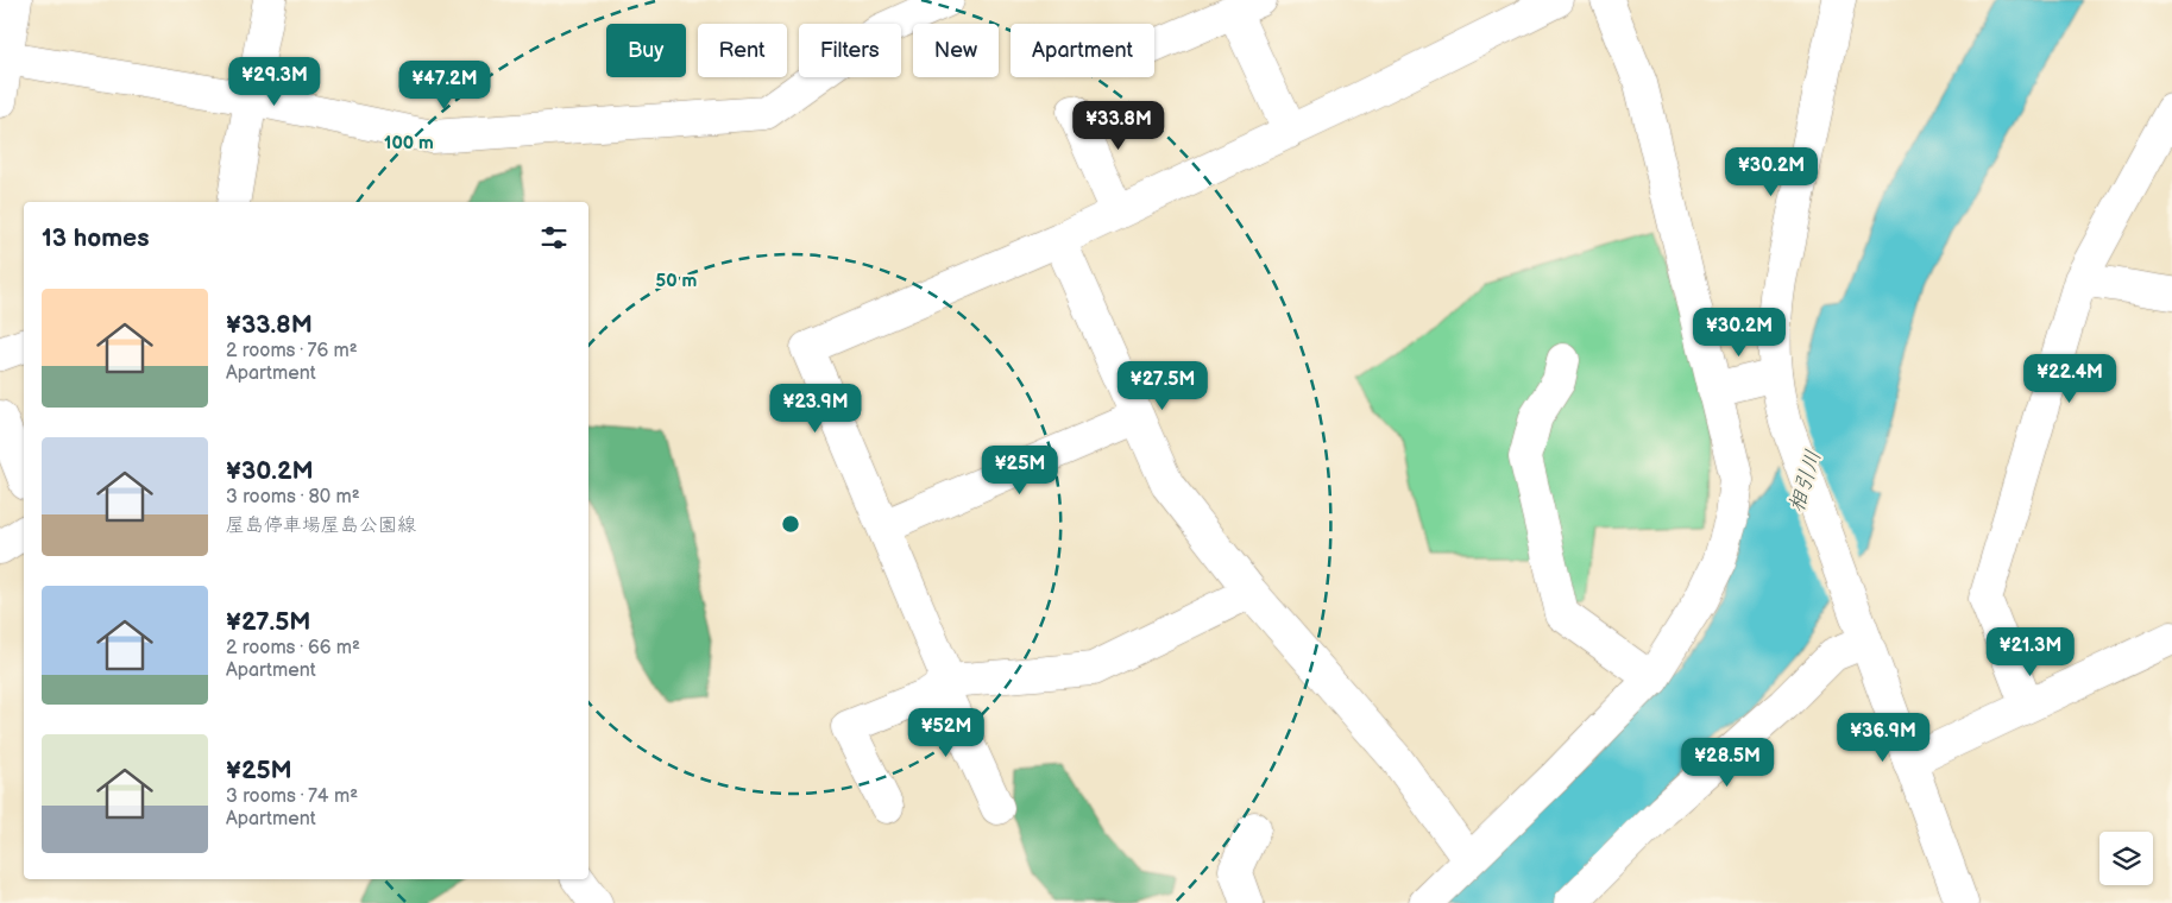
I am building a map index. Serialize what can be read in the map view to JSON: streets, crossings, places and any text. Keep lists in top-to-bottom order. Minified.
{"water":["相引川"],"page":{"chip":["Buy","Rent","Filters","New","Apartment"],"price":["¥29.3M","¥47.2M","¥33.8M","¥30.2M","¥30.2M","¥22.4M","¥27.5M","¥23.9M","¥25M","¥21.3M","¥52M","¥36.9M","¥28.5M"],"heading":"13 homes","list":[{"name":"¥33.8M","note":"2 rooms · 76 m² · Apartment"},{"name":"¥30.2M","note":"3 rooms · 80 m² · 屋島停車場屋島公園線"},{"name":"¥27.5M","note":"2 rooms · 66 m² · Apartment"},{"name":"¥25M","note":"3 rooms · 74 m² · Apartment"}]},"rings":["100 m","50 m"]}
